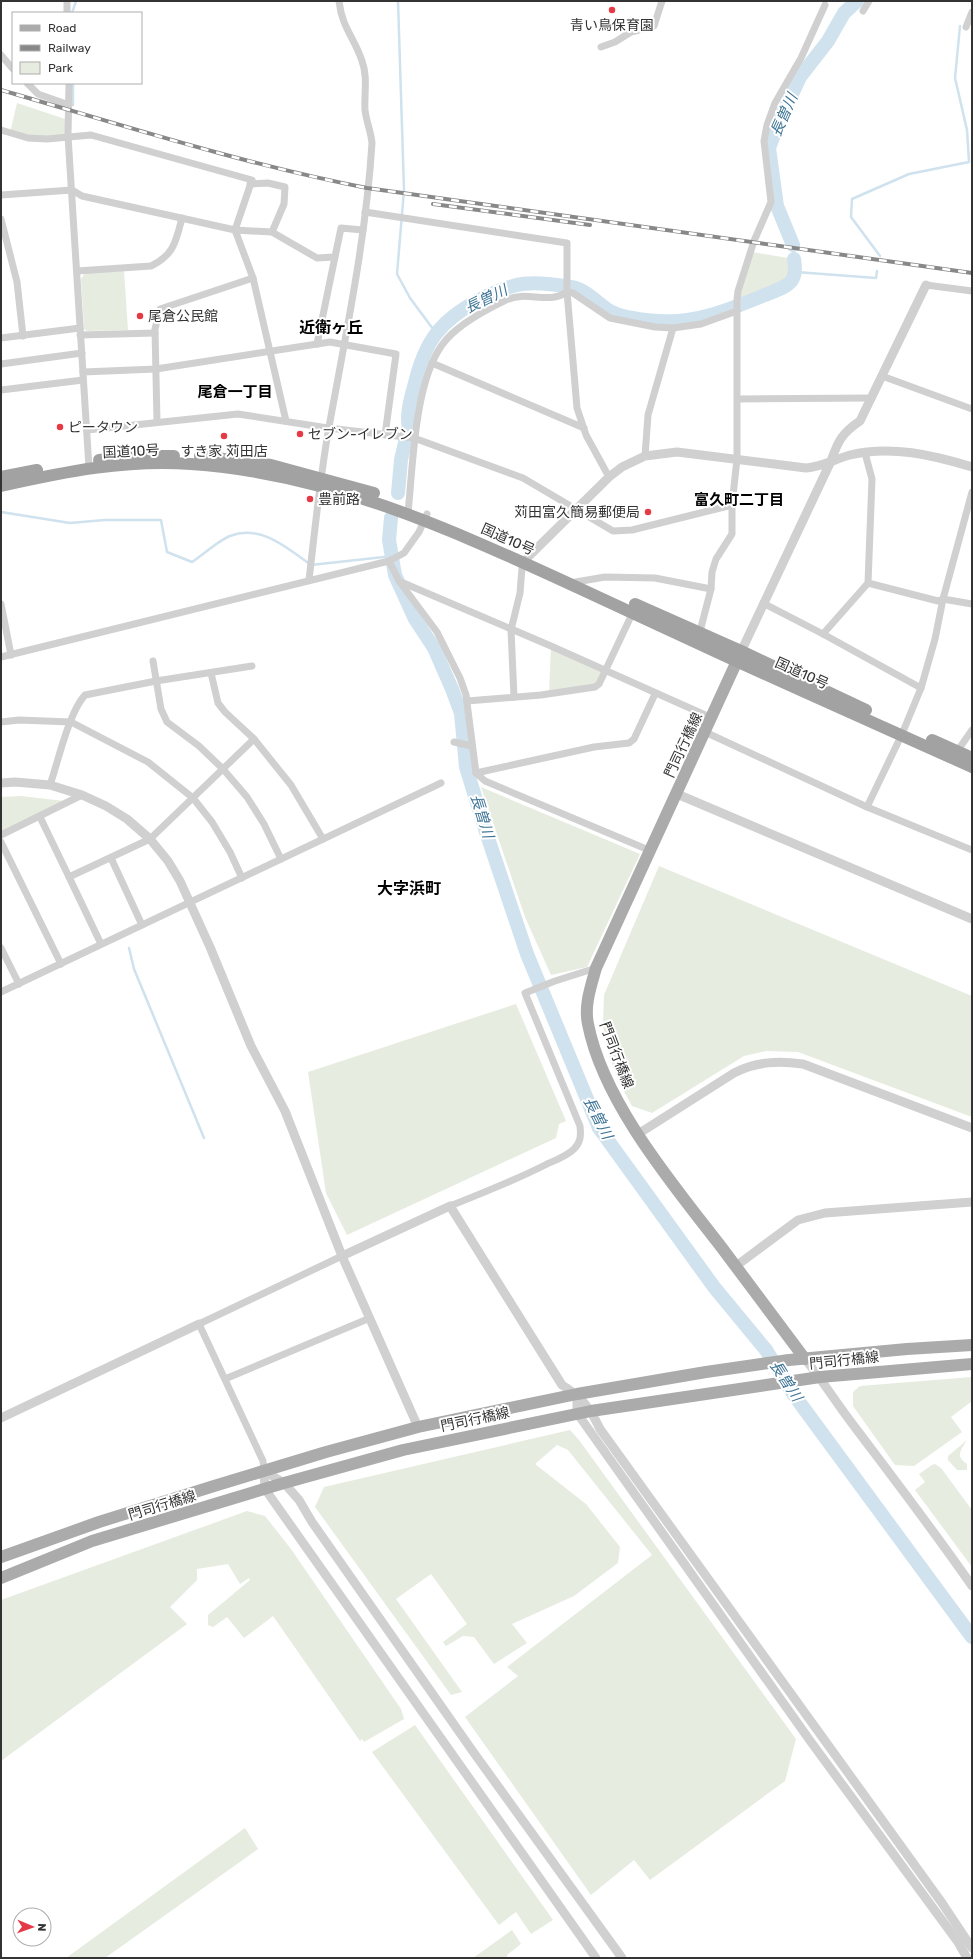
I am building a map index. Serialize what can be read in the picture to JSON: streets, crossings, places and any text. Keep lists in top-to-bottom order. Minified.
{"streets":{"highway":["国道10号"],"main road":["門司行橋線"]},"crossings":[["国道10号","門司行橋線"]],"districts":["近衛ヶ丘","尾倉一丁目","富久町二丁目","大字浜町"],"water":["長曽川"],"places":["青い鳥保育園","尾倉公民館","ピータウン","セブン-イレブン","すき家 苅田店","豊前路","苅田富久簡易郵便局"],"legend":["Road","Railway","Park"],"north":"right"}
